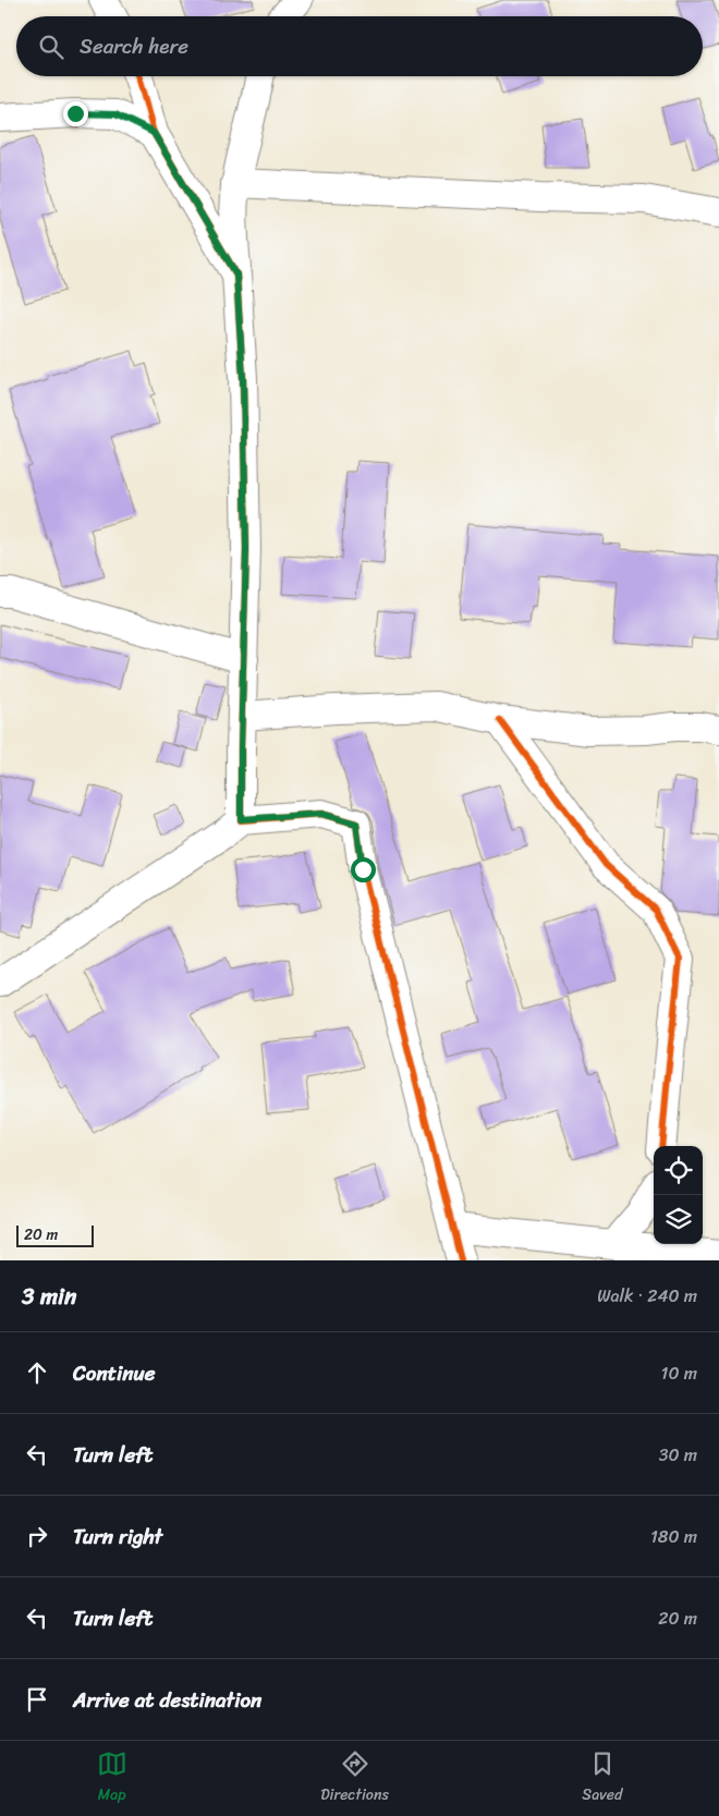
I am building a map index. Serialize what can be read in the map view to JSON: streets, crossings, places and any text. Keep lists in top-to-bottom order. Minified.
{"scale_bar":"20 m","page":{"search":"Search here","scale":"20 m","heading":["3 min","Walk · 240 m"],"list":[["Continue","10 m"],["Turn left","30 m"],["Turn right","180 m"],["Turn left","20 m"],"Arrive at destination"],"nav":["Map","Directions","Saved"]}}
